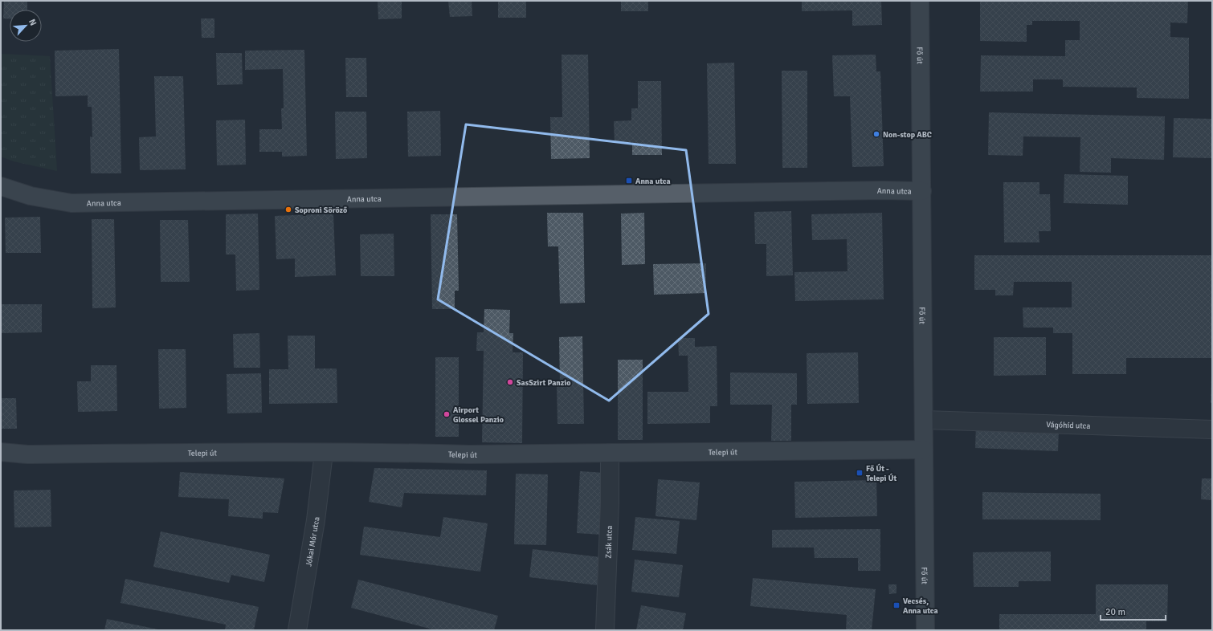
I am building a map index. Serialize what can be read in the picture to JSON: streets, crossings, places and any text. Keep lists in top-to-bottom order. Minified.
{"streets":{"main road":["Fő út","Anna utca","Telepi út"],"street":["Vágóhíd utca","Jókai Mór utca","Zsák utca"]},"crossings":[["Fő út","Anna utca"],["Fő út","Vágóhíd utca"],["Fő út","Telepi út"],["Telepi út","Jókai Mór utca"],["Telepi út","Zsák utca"]],"places":{"other":["Non-stop ABC","Soproni Söröző","SasSzirt Panzio","Airport Glossel Panzio"],"transit":["Anna utca","Fő Út - Telepi Út","Vecsés, Anna utca"]},"scale_bar":"20 m","north":"top right"}
